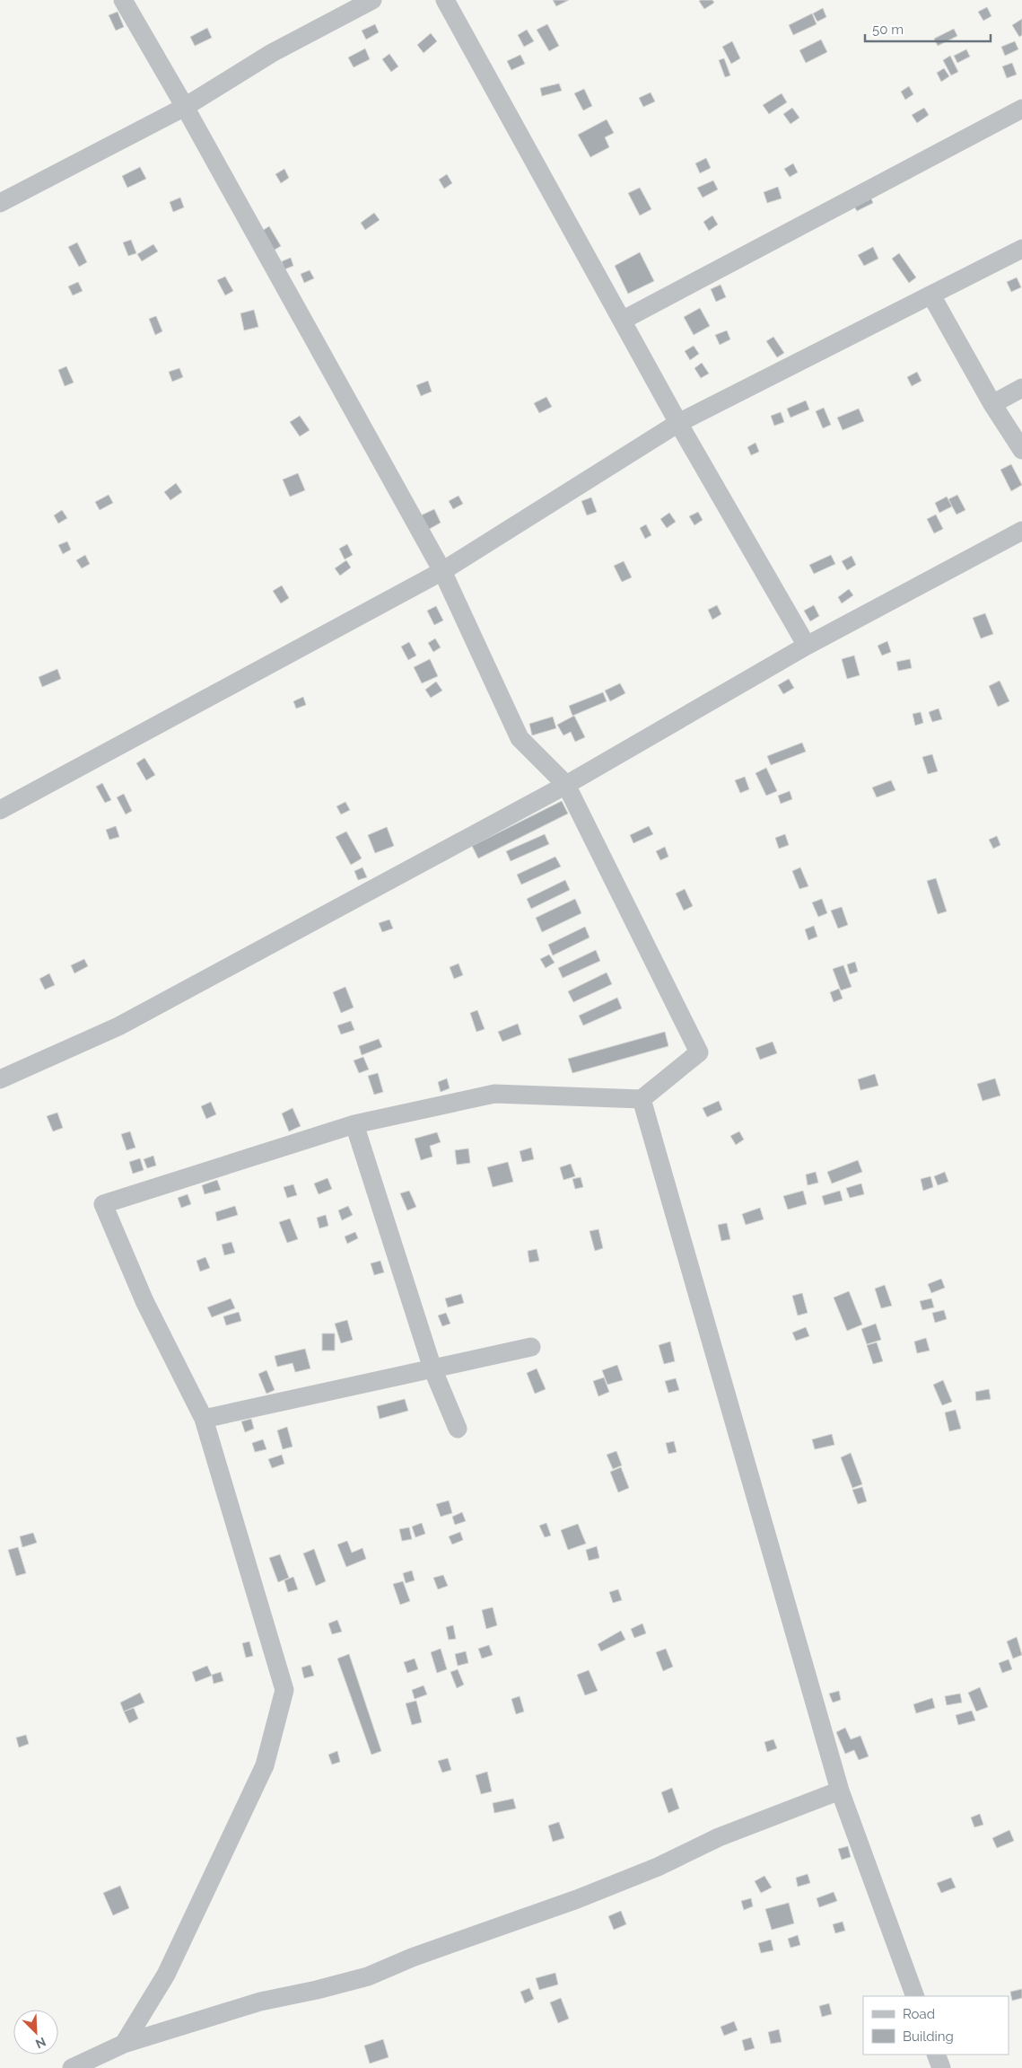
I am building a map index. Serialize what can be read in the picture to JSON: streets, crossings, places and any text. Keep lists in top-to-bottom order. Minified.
{"legend":["Road","Building"],"scale_bar":"50 m","north":"bottom right"}
